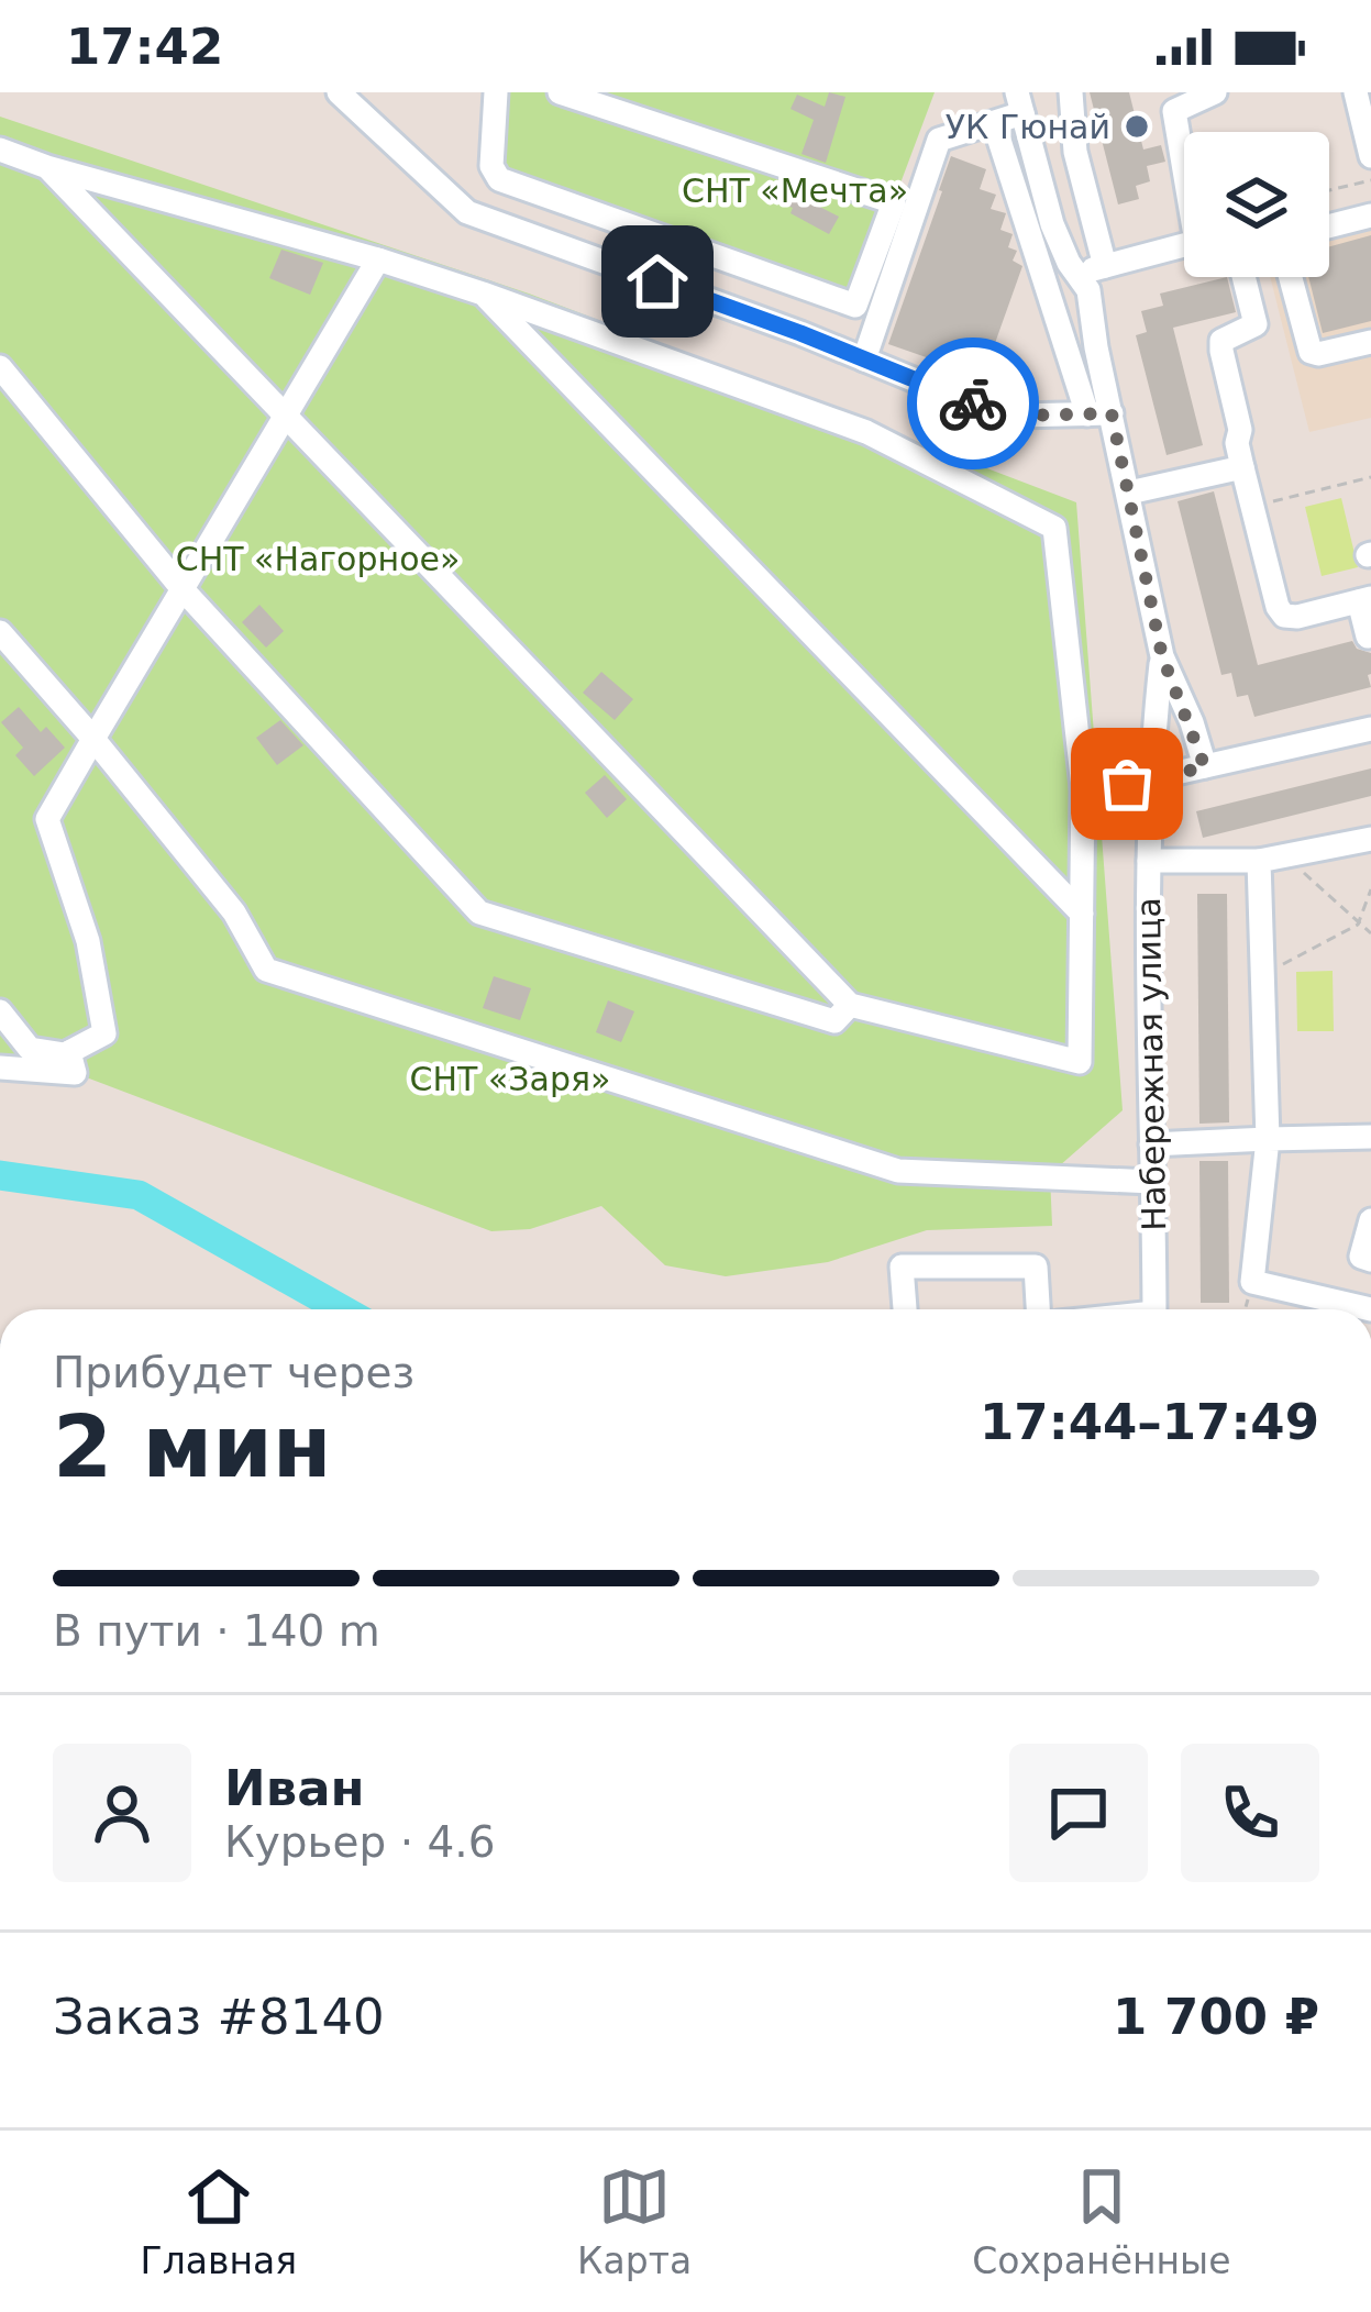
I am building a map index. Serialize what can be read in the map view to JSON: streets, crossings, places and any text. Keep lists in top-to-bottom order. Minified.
{"streets":{"street":["Набережная улица"]},"parks":["СНТ «Мечта»","СНТ «Нагорное»","СНТ «Заря»"],"places":["УК Гюнай"],"page":{"status":"17:42","heading":["2 мин","Прибудет через","17:44–17:49"],"panel":["Иван","Курьер · 4.6","Заказ #8140","1 700 ₽"],"bar":"В пути · 140 m","tabs":["Главная","Карта","Сохранённые"]}}
